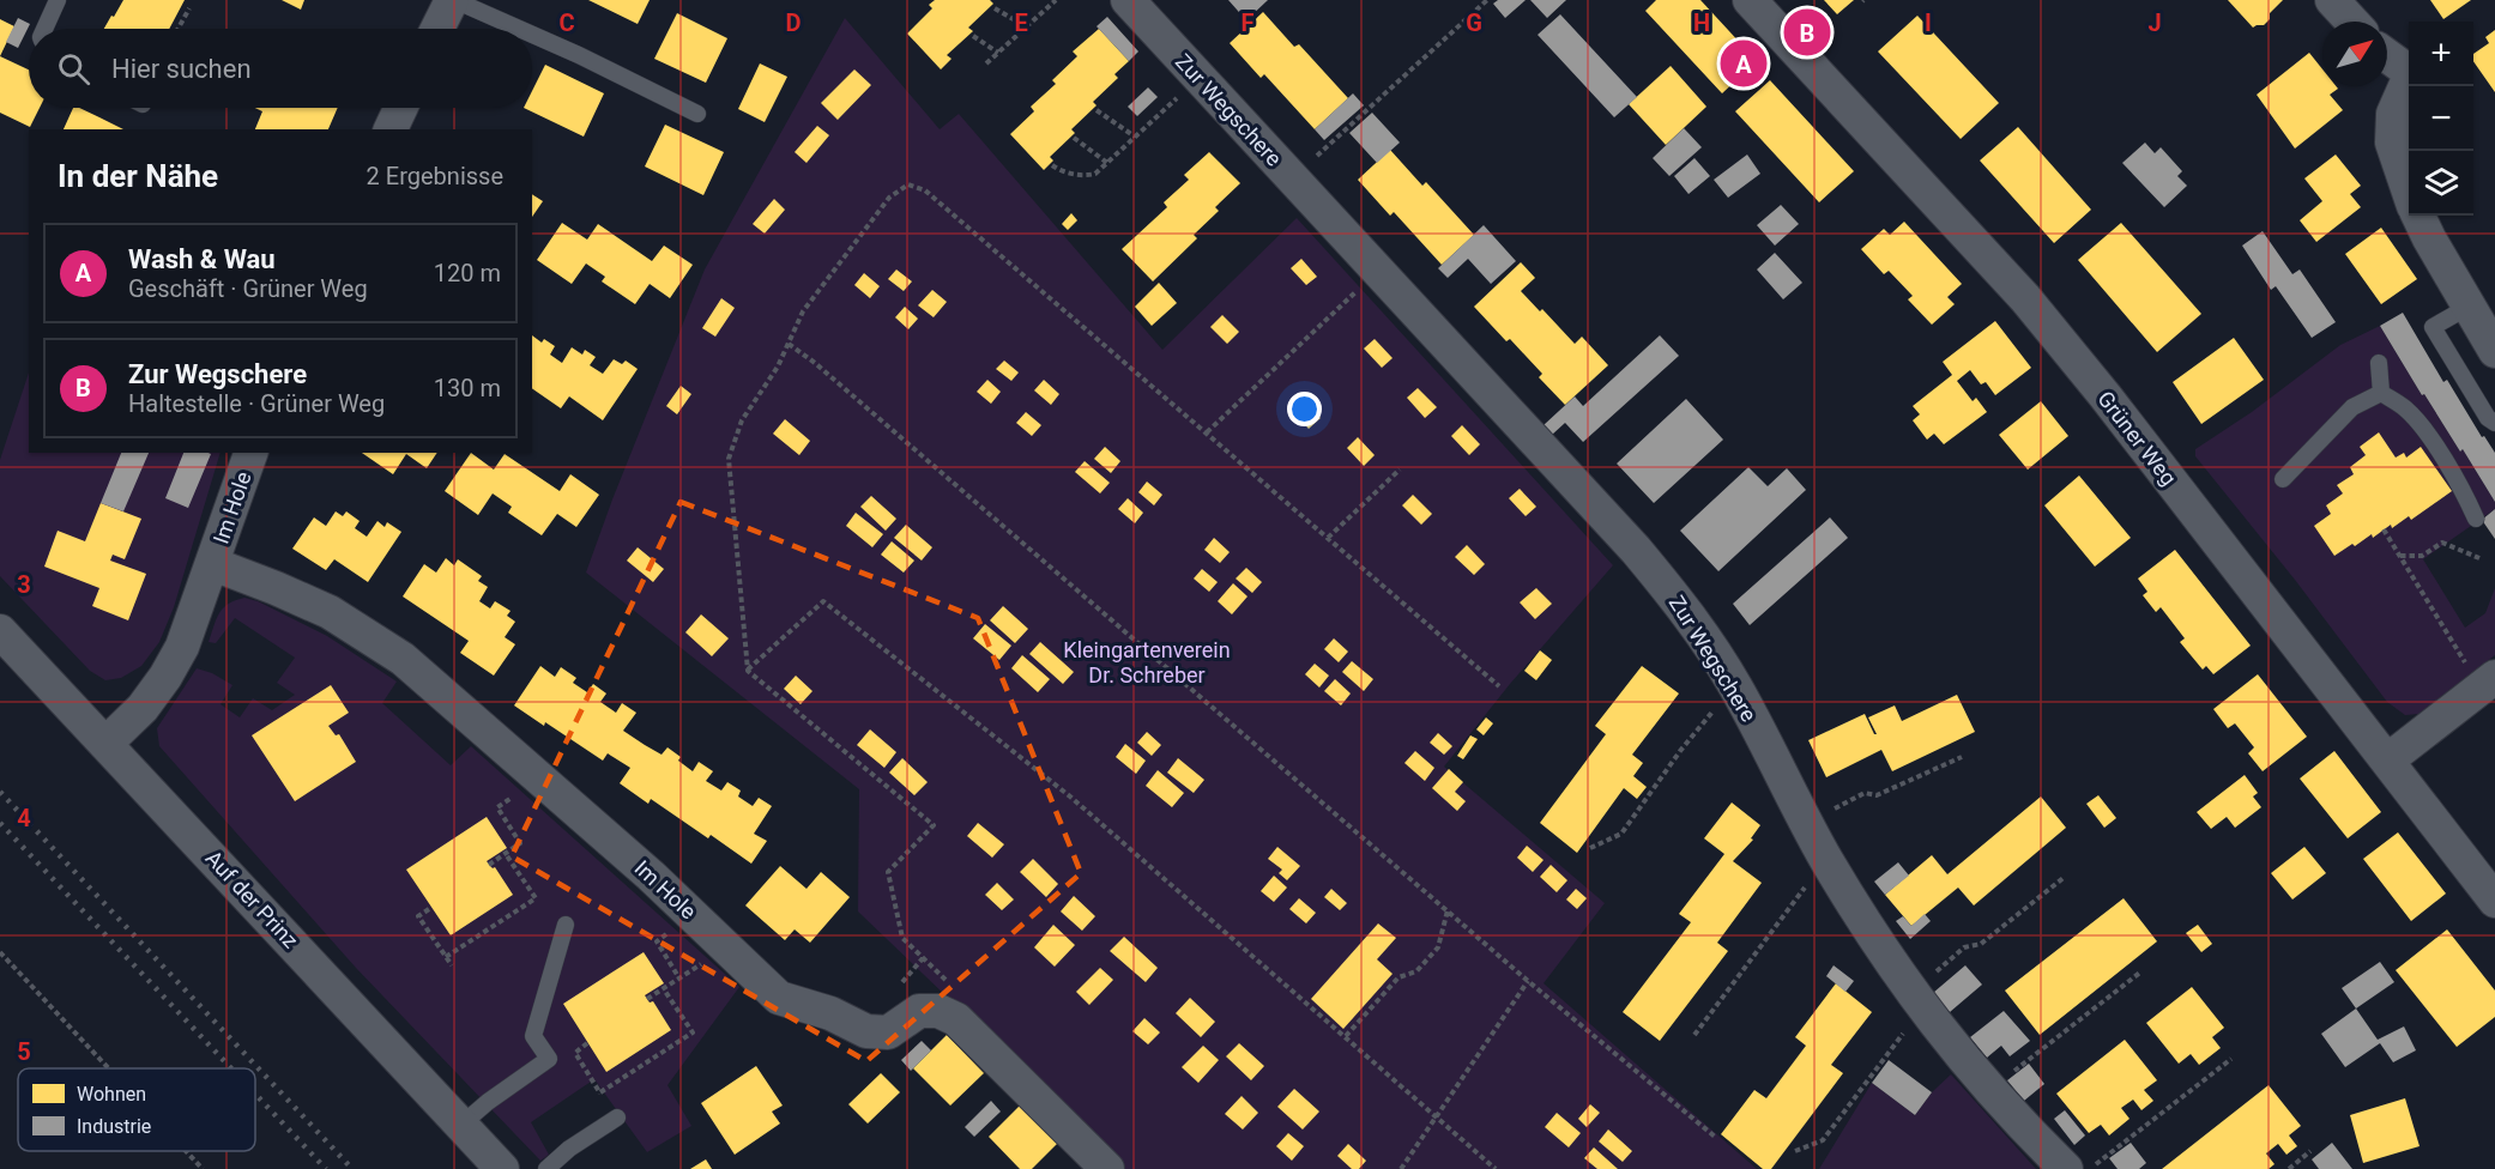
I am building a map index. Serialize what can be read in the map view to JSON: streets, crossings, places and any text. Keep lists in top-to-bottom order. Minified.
{"streets":{"street":["Zur Wegschere","Grüner Weg","Im Hole","Auf der Prinz"]},"crossings":[["Im Hole","Auf der Prinz"]],"parks":["Kleingartenverein Dr. Schreber"],"legend":["Wohnen","Industrie"],"north":"top right","page":{"pins":["B","A"],"map_buttons":["+","−"],"search":"Hier suchen","heading":["In der Nähe","2 Ergebnisse"],"list":[{"mark":"A","name":"Wash & Wau","note":"Geschäft · Grüner Weg","value":"120 m"},{"mark":"B","name":"Zur Wegschere","note":"Haltestelle · Grüner Weg","value":"130 m"}]},"grid":{"columns":["C","D","E","F","G","H","I","J"],"rows":["3","4","5"]}}
